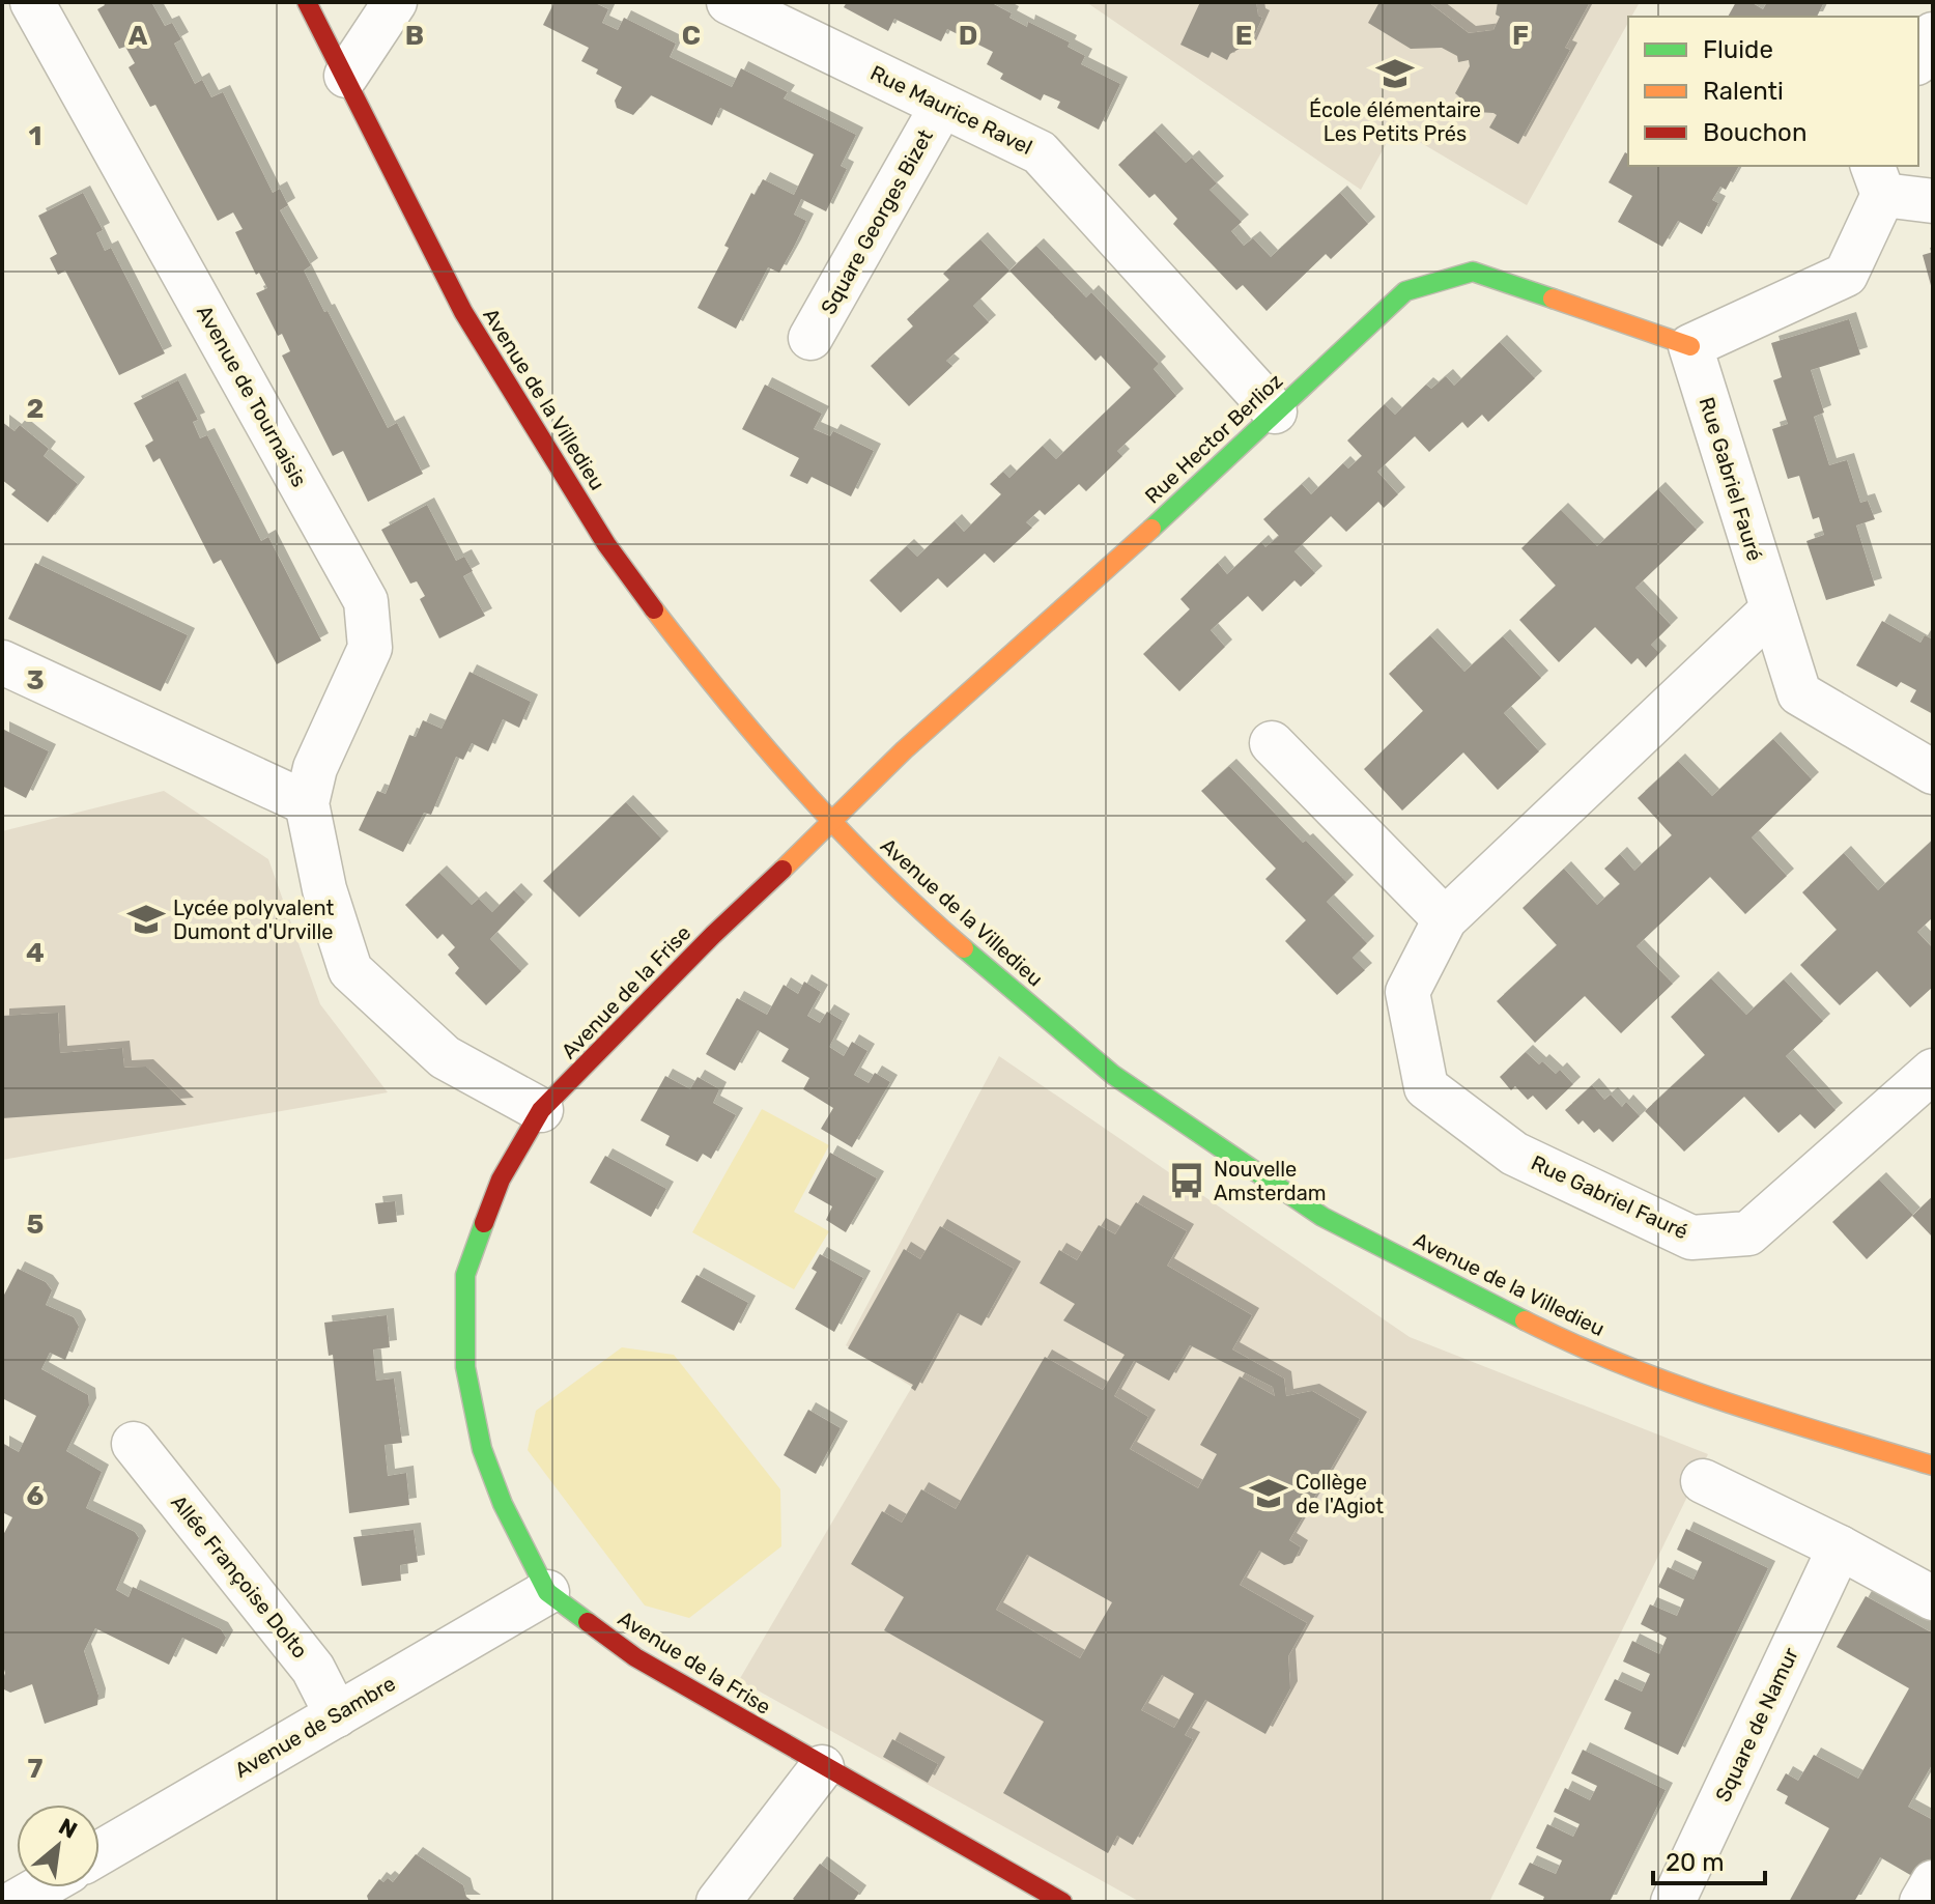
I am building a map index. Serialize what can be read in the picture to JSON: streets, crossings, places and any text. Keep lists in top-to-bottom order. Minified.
{"streets":{"street":["Rue Maurice Ravel","Square Georges Bizet","Avenue de Tournaisis","Avenue de la Villedieu","Rue Hector Berlioz","Rue Gabriel Fauré","Avenue de la Frise","Allée Françoise Dolto","Square de Namur","Avenue de Sambre"]},"crossings":[["Rue Maurice Ravel","Square Georges Bizet"],["Rue Maurice Ravel","Rue Hector Berlioz"],["Avenue de Tournaisis","Avenue de la Frise"],["Avenue de la Villedieu","Rue Hector Berlioz"],["Avenue de la Villedieu","Avenue de la Frise"],["Rue Hector Berlioz","Rue Gabriel Fauré"],["Rue Hector Berlioz","Avenue de la Frise"],["Avenue de la Frise","Avenue de Sambre"],["Allée Françoise Dolto","Avenue de Sambre"]],"places":{"school or university":["École élémentaire Les Petits Prés","Lycée polyvalent Dumont d'Urville","Collège de l'Agiot"],"bus stop":["Nouvelle Amsterdam"]},"legend":["Fluide","Ralenti","Bouchon"],"scale_bar":"20 m","north":"top right","grid":{"columns":["A","B","C","D","E","F"],"rows":["1","2","3","4","5","6","7"]}}
